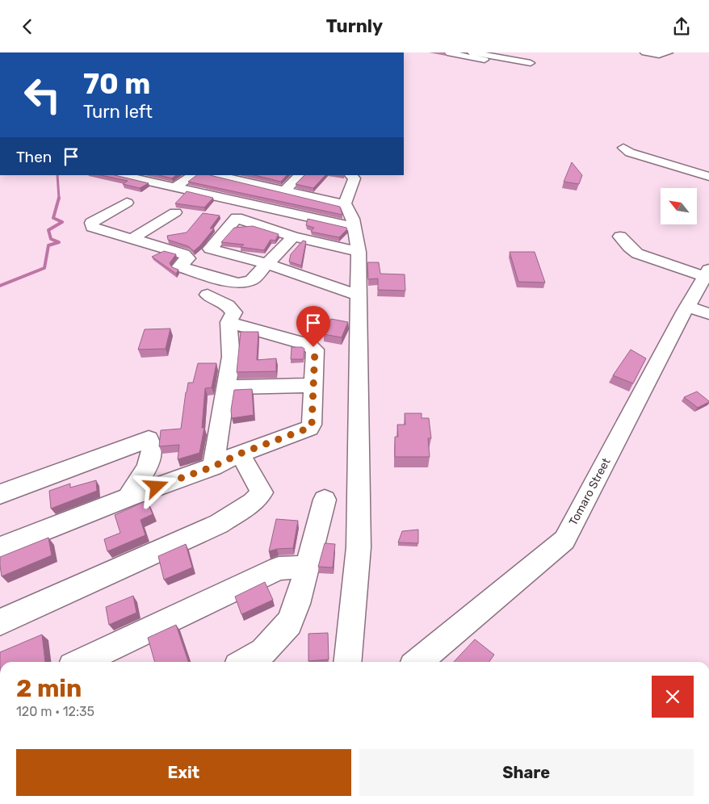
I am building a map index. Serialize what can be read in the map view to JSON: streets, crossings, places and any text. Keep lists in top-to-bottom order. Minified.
{"streets":{"street":["Tomaro Street"]},"north":"top left","page":{"header":"Turnly","turn":["70 m","Turn left"],"then":"Then","heading":["2 min","120 m · 12:35"],"buttons":["Exit","Share"]}}
